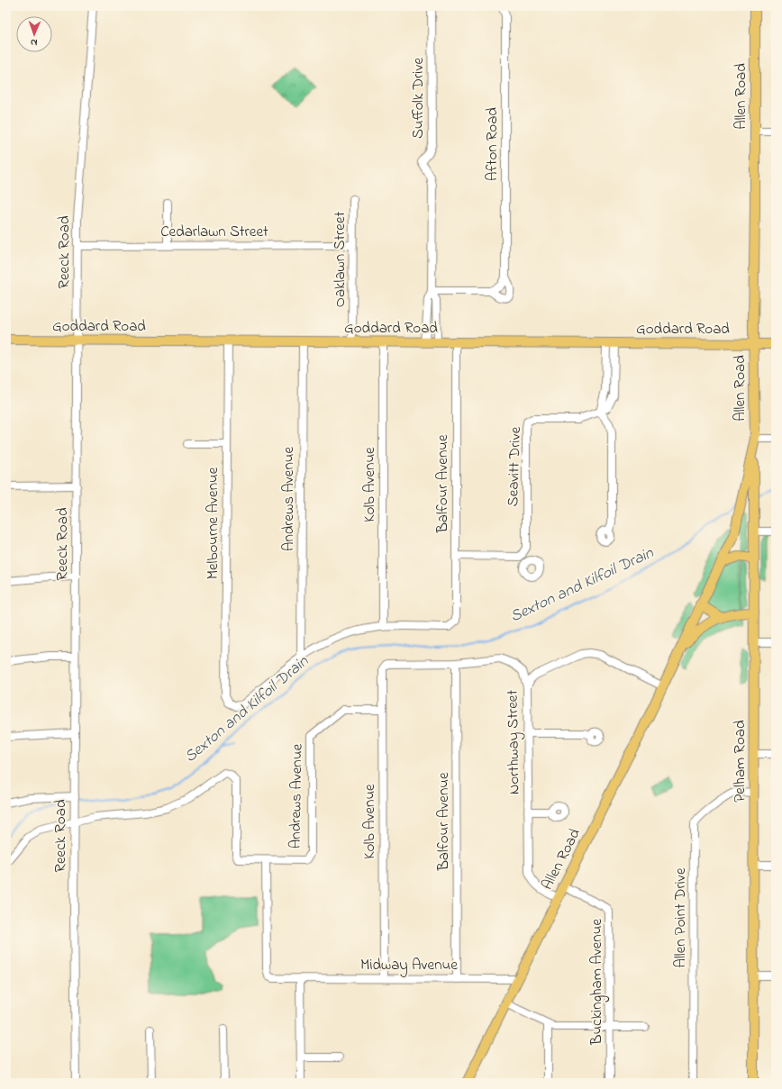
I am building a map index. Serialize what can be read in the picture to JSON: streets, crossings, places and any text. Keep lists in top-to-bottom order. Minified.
{"streets":{"main road":["Allen Road","Goddard Road","Pelham Road"],"street":["Suffolk Drive","Afton Road","Cedarlawn Street","Reeck Road","Oaklawn Street","Seavitt Drive","Balfour Avenue","Kolb Avenue","Andrews Avenue","Melbourne Avenue","Northway Street","Allen Point Drive","Midway Avenue","Buckingham Avenue"]},"crossings":[["Allen Road","Goddard Road"],["Allen Road","Northway Street"],["Allen Road","Pelham Road"],["Allen Road","Midway Avenue"],["Allen Road","Buckingham Avenue"],["Suffolk Drive","Goddard Road"],["Cedarlawn Street","Reeck Road"],["Cedarlawn Street","Oaklawn Street"],["Reeck Road","Goddard Road"],["Oaklawn Street","Goddard Road"],["Goddard Road","Balfour Avenue"],["Goddard Road","Kolb Avenue"],["Goddard Road","Andrews Avenue"],["Goddard Road","Melbourne Avenue"],["Balfour Avenue","Kolb Avenue"],["Balfour Avenue","Northway Street"],["Balfour Avenue","Midway Avenue"],["Kolb Avenue","Andrews Avenue"],["Kolb Avenue","Northway Street"],["Kolb Avenue","Midway Avenue"],["Andrews Avenue","Melbourne Avenue"],["Pelham Road","Allen Point Drive"]],"water":["Sexton and Kilfoil Drain"],"north":"bottom"}
